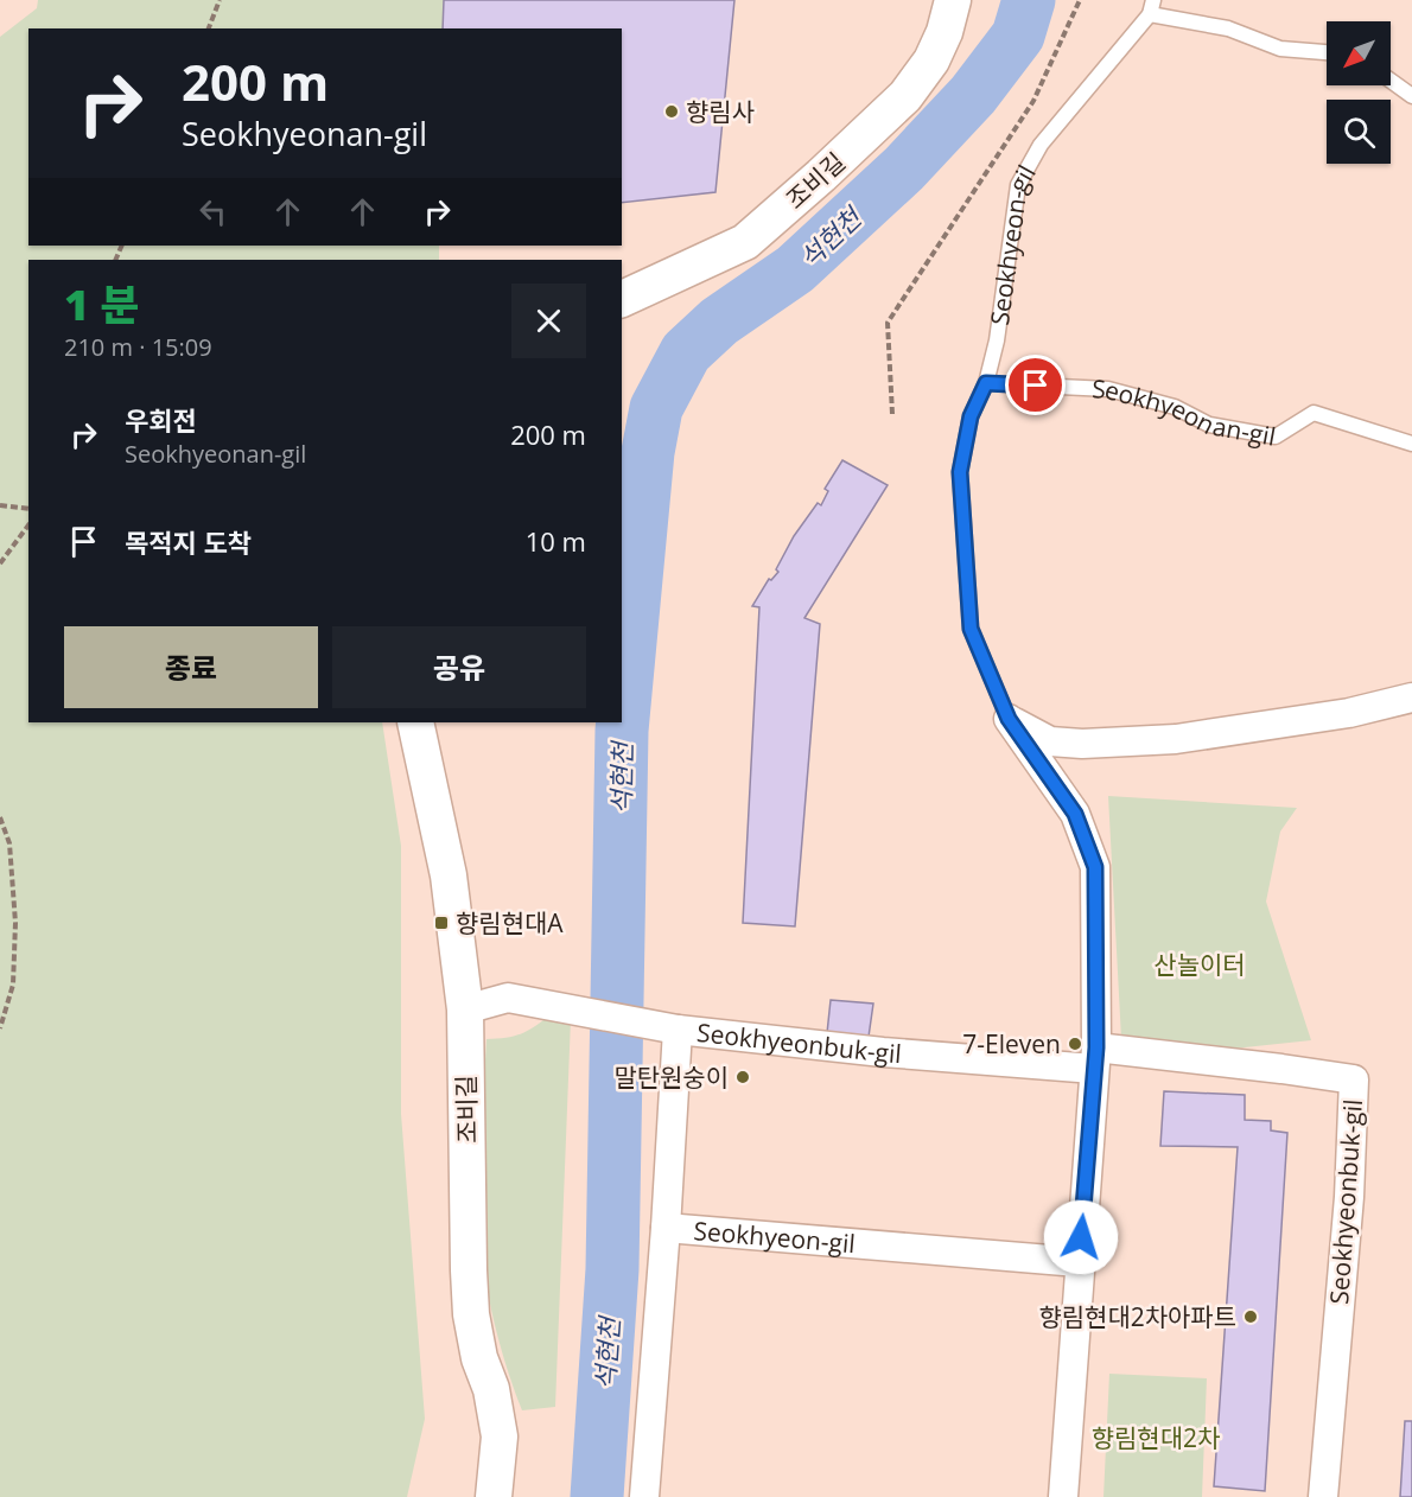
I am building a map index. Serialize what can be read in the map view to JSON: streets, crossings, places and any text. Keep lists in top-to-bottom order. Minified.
{"streets":{"street":["조비길","Seokhyeon-gil","Seokhyeonbuk-gil"],"lane":["Seokhyeonan-gil"]},"crossings":[["조비길","Seokhyeonbuk-gil"],["Seokhyeon-gil","Seokhyeonan-gil"],["Seokhyeon-gil","Seokhyeonbuk-gil"]],"water":["석현천"],"parks":["산놀이터","향림현대2차"],"places":{"other":["향림사","7-Eleven","말탄원숭이","향림현대2차아파트"],"transit":["향림현대A"]},"north":"bottom left","page":{"turn":["200 m","Seokhyeonan-gil"],"heading":["1 분","210 m · 15:09"],"list":[{"name":"우회전","note":"Seokhyeonan-gil","value":"200 m"},{"name":"목적지 도착","value":"10 m"}],"buttons":["종료","공유"]}}
